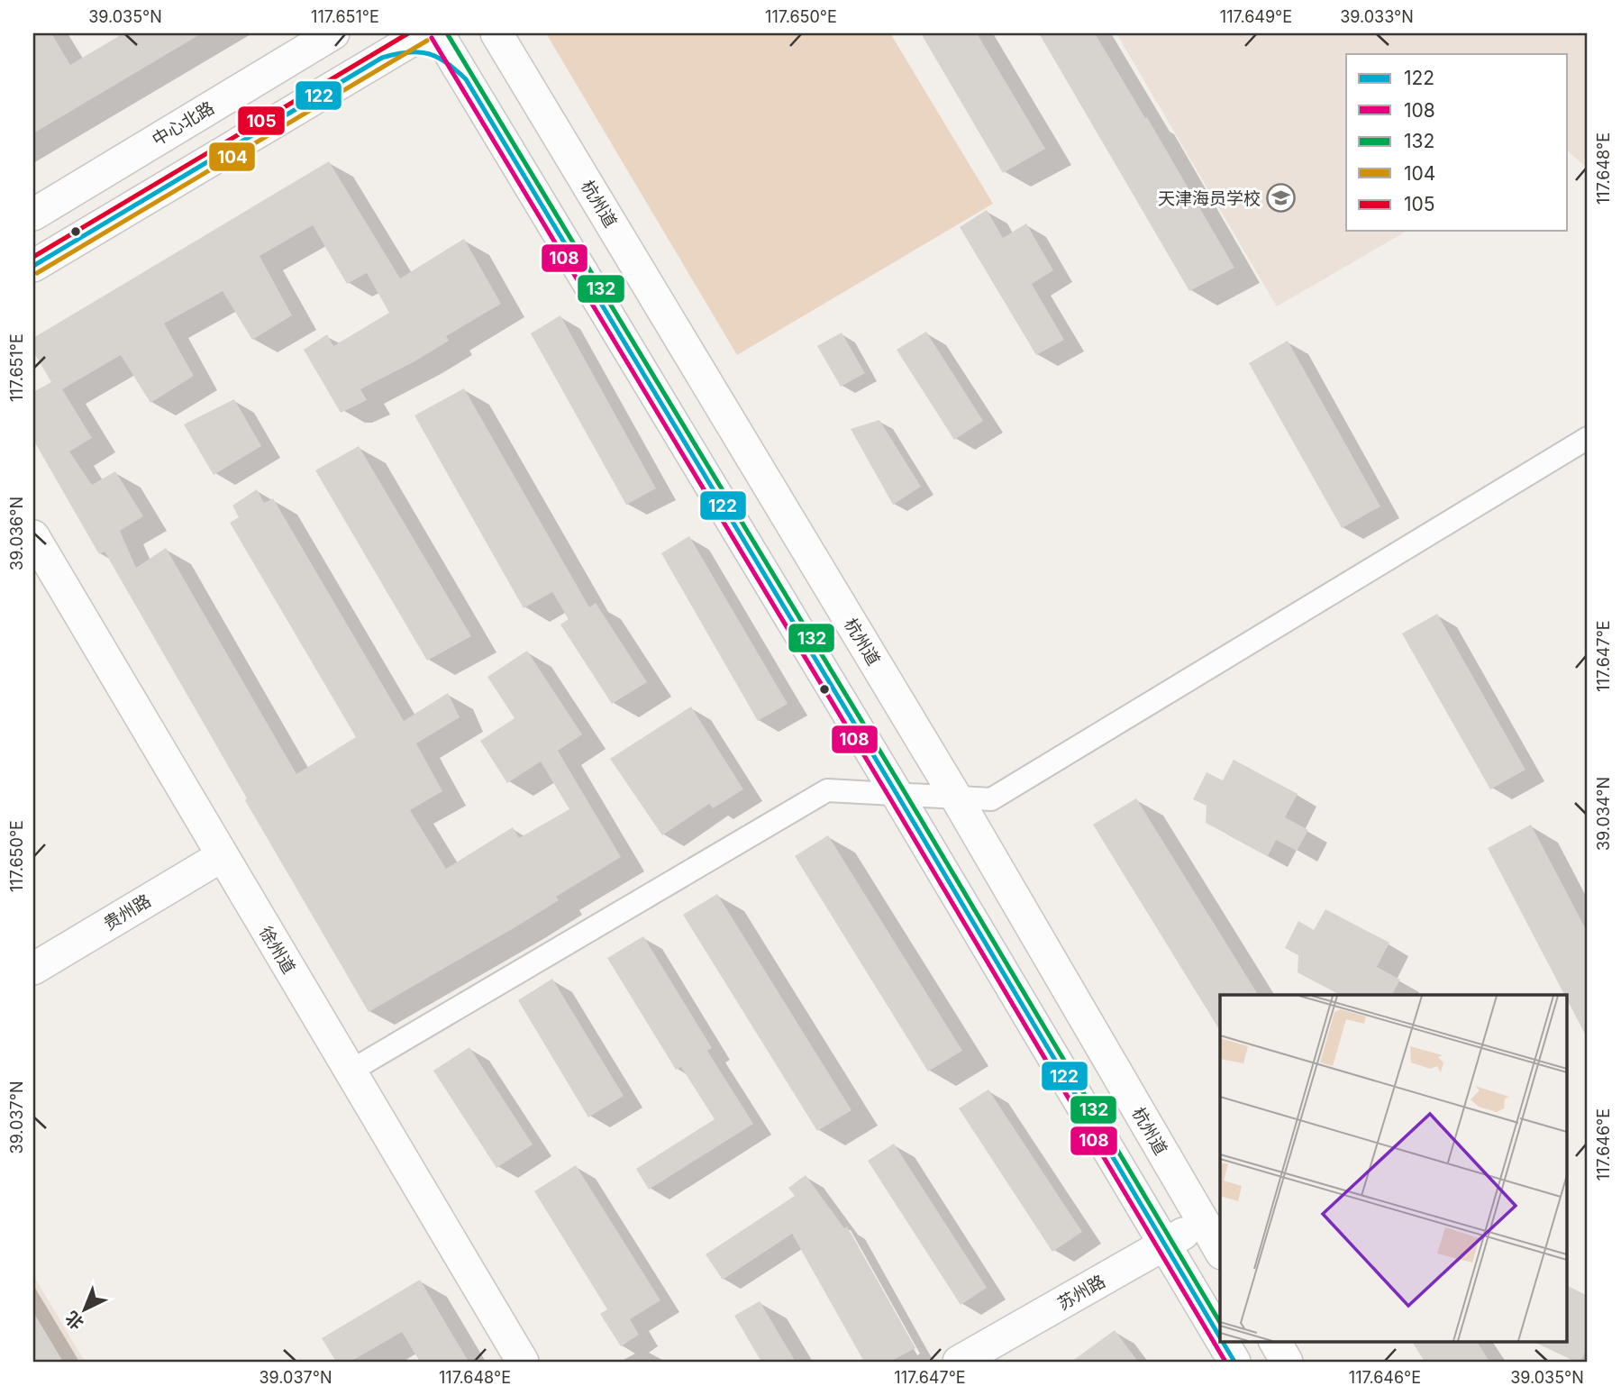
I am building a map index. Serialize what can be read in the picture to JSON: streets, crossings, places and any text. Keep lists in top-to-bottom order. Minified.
{"streets":{"main road":["中心北路","杭州道","贵州路","徐州道","苏州路"]},"crossings":[["杭州道","苏州路"],["贵州路","徐州道"]],"places":{"school or university":["天津海员学校"]},"lines":["transit line 132","transit line 105","transit line 108","transit line 104","transit line 122"],"legend":["122","108","132","104","105"],"north":"bottom left","coordinates":["39.035°N","117.651°E","117.650°E","117.649°E","39.033°N","117.648°E","39.036°N","117.647°E","39.034°N","39.037°N","117.646°E"]}
